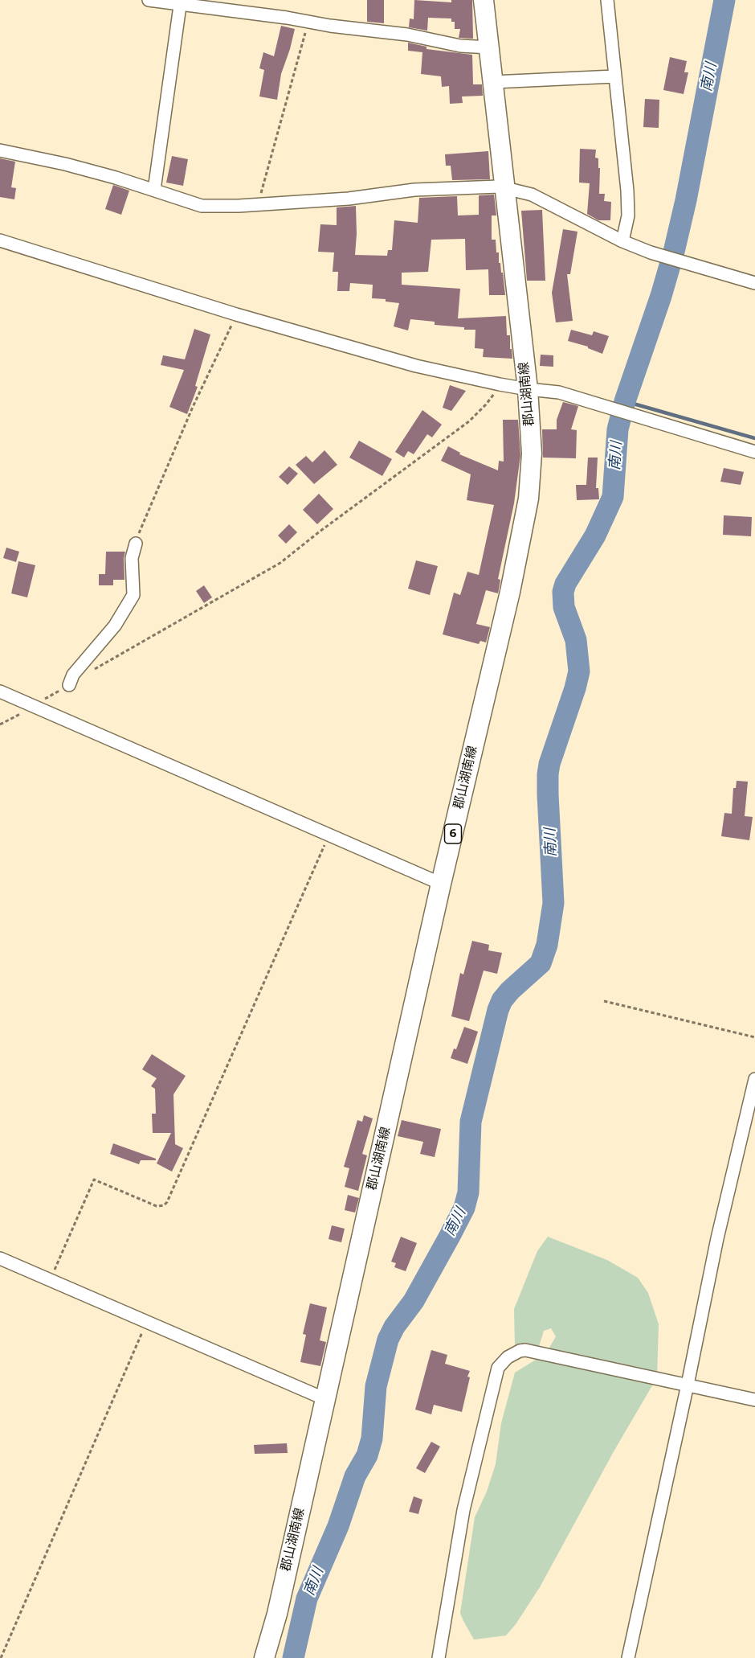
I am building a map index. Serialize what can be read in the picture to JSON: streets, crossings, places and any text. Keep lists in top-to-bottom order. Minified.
{"streets":{"main road":["郡山湖南線","6"]},"water":["南川"]}
